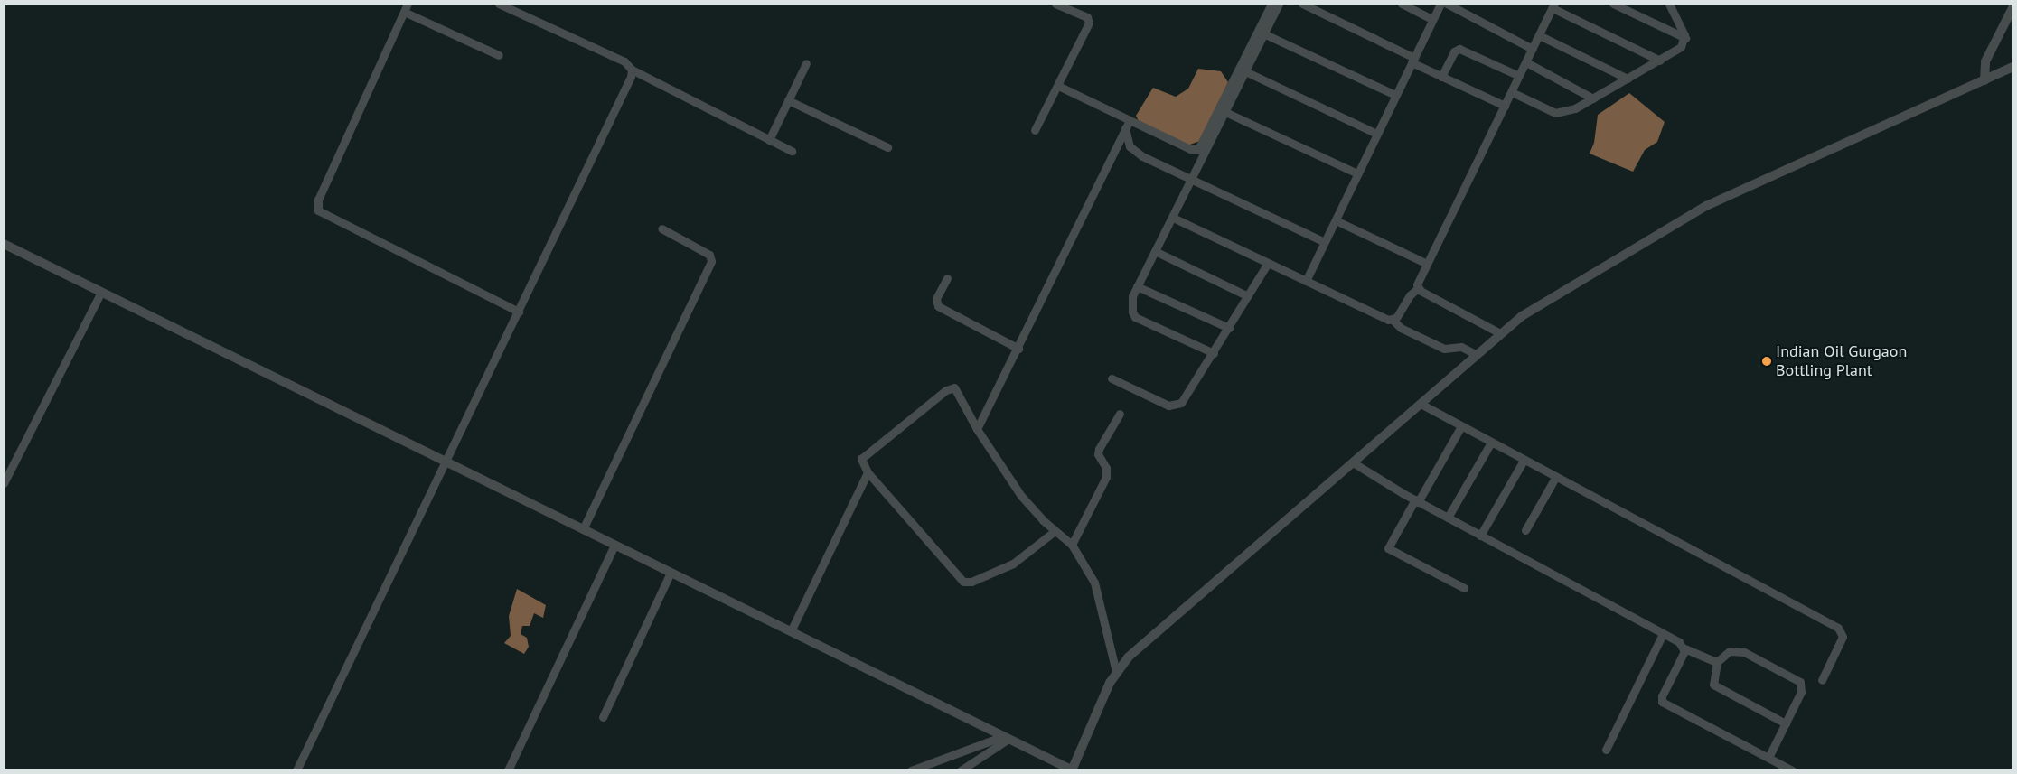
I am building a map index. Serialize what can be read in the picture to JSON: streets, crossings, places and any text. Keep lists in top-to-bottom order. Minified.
{"places":["Indian Oil Gurgaon Bottling Plant"]}
